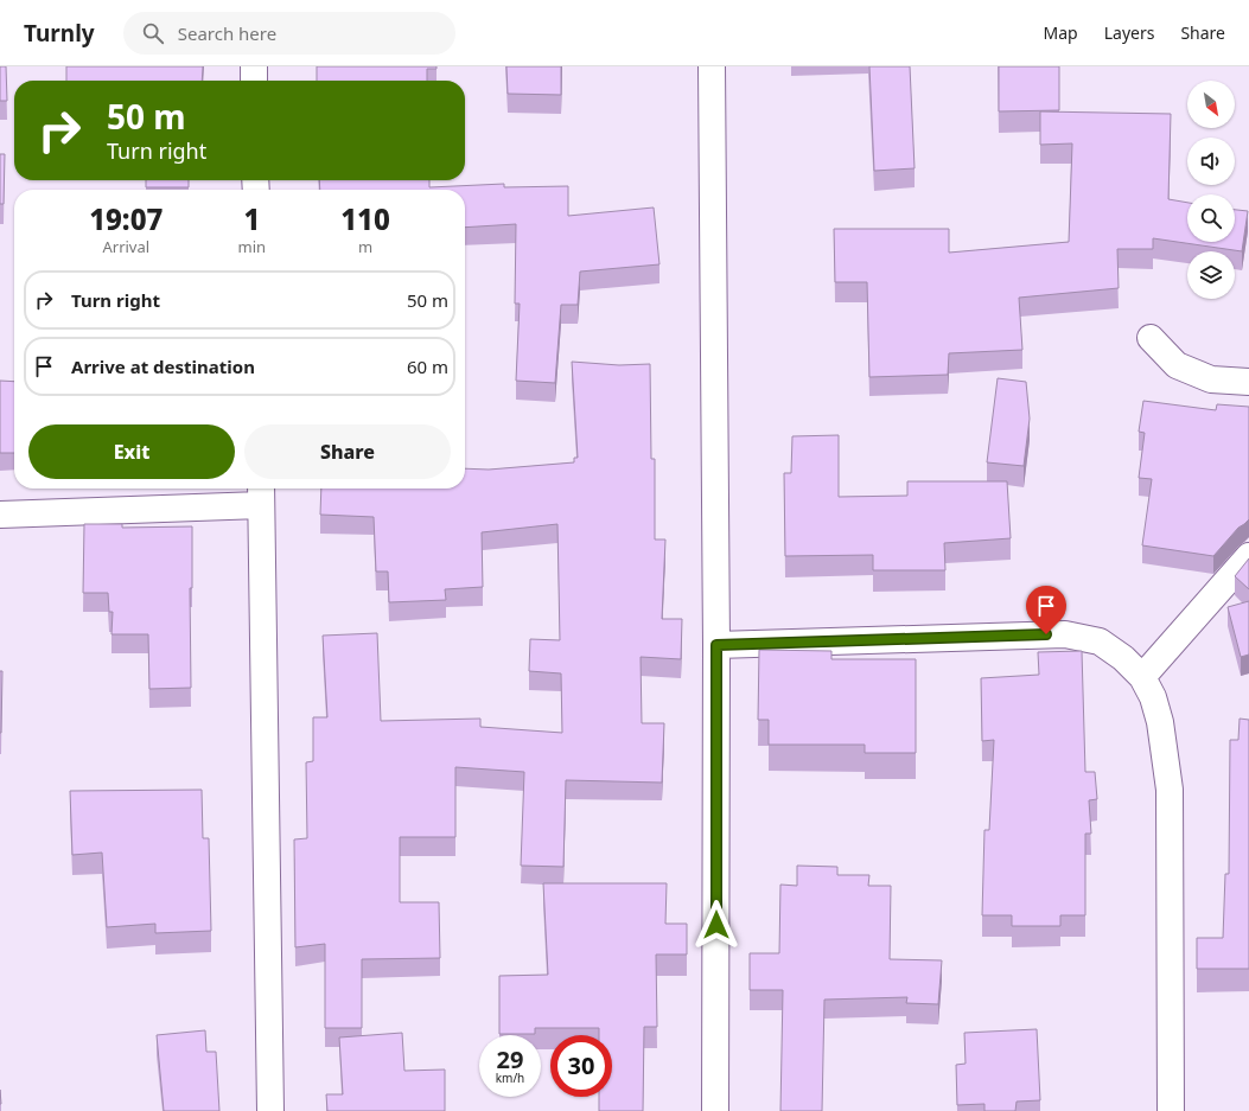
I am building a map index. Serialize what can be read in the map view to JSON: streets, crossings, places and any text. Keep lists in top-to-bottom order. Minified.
{"north":"bottom right","page":{"header":"Turnly","search":"Search here","nav":["Map","Layers","Share"],"turn":["50 m","Turn right"],"eta":["19:07","Arrival","1","min","110","m"],"list":[{"name":"Turn right","value":"50 m"},{"name":"Arrive at destination","value":"60 m"}],"buttons":["Exit","Share"],"speed":"29 km/h","limit":"30"}}
